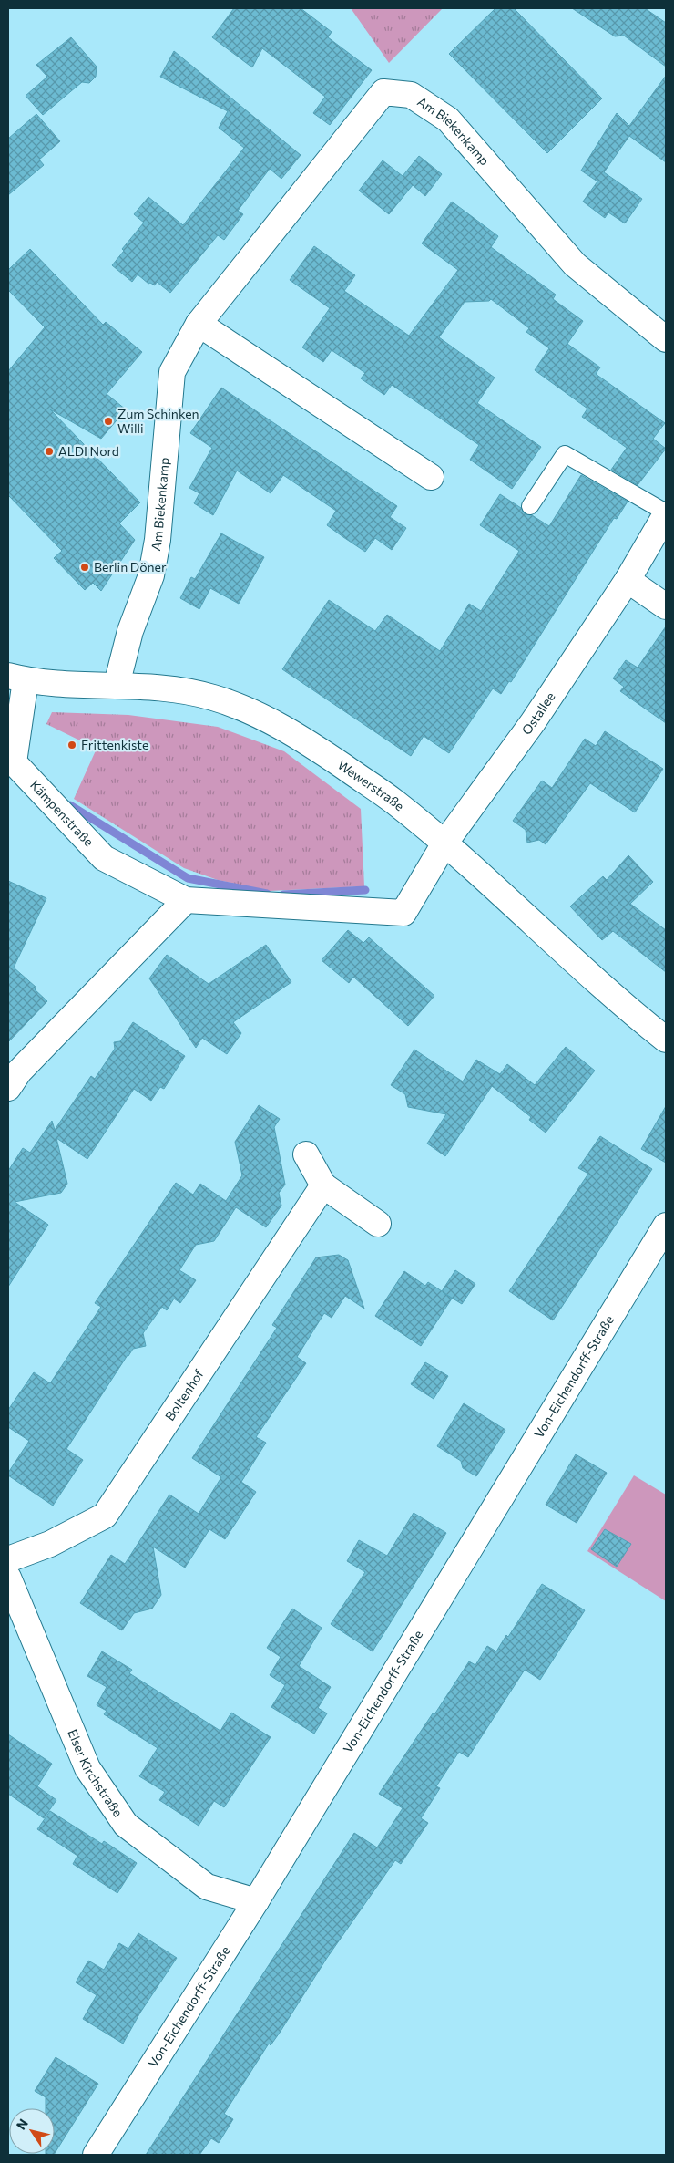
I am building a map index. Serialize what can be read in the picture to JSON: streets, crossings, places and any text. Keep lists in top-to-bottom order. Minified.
{"streets":{"street":["Am Biekenkamp","Ostallee","Wewerstraße","Kämpenstraße","Von-Eichendorff-Straße","Boltenhof","Elser Kirchstraße"]},"crossings":[["Am Biekenkamp","Wewerstraße"],["Ostallee","Wewerstraße"],["Ostallee","Kämpenstraße"],["Wewerstraße","Kämpenstraße"],["Von-Eichendorff-Straße","Elser Kirchstraße"]],"places":["Zum Schinken Willi","ALDI Nord","Berlin Döner","Frittenkiste"],"north":"top left"}
